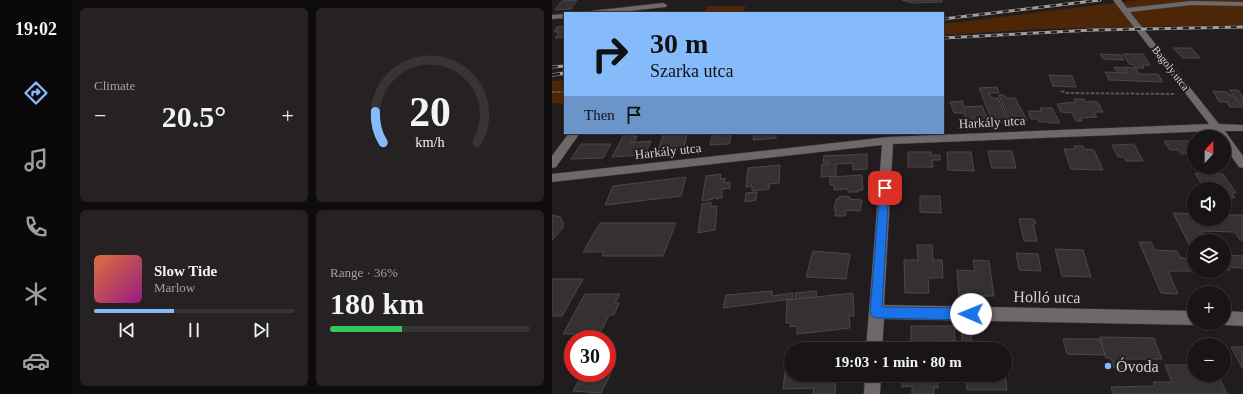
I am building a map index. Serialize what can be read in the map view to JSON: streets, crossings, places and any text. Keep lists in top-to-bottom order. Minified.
{"streets":{"street":["Bagoly utca","Harkály utca","Holló utca"]},"crossings":[["Bagoly utca","Harkály utca"]],"places":["Óvoda"],"north":"top","page":{"tabs":"19:02","tile":["Climate",["Range · 36%","180 km"]],"turn":["30 m","Szarka utca"],"then":"Then","heat":["−","20.5°","+"],"map_buttons":["+","−"],"song":["Slow Tide","Marlow"],"limit":"30","trip":"19:03 · 1 min · 80 m","gauge":["20","km/h"]}}
